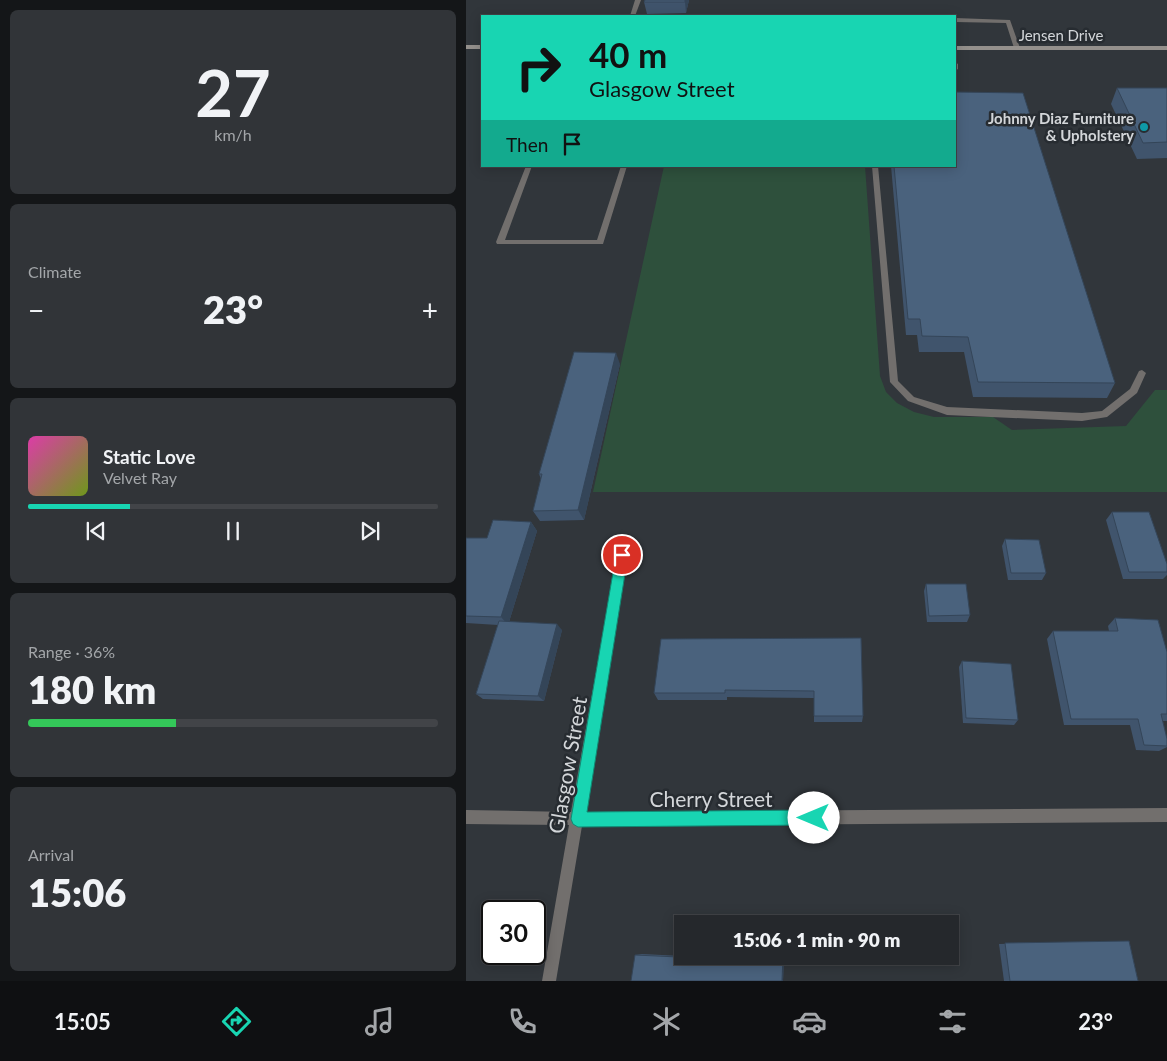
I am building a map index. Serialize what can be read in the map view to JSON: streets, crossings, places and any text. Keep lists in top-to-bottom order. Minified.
{"streets":{"main road":["Jensen Drive"],"street":["Glasgow Street","Cherry Street"]},"crossings":[["Glasgow Street","Cherry Street"]],"places":["Johnny Diaz Furniture & Upholstery"],"page":{"tile":[["27","km/h"],"Climate",["Range · 36%","180 km"],["Arrival","15:06"]],"turn":["40 m","Glasgow Street"],"then":"Then","heat":["−","23°","+"],"song":["Static Love","Velvet Ray"],"limit":"30","trip":"15:06 · 1 min · 90 m","tabs":["15:05","23°"]}}
